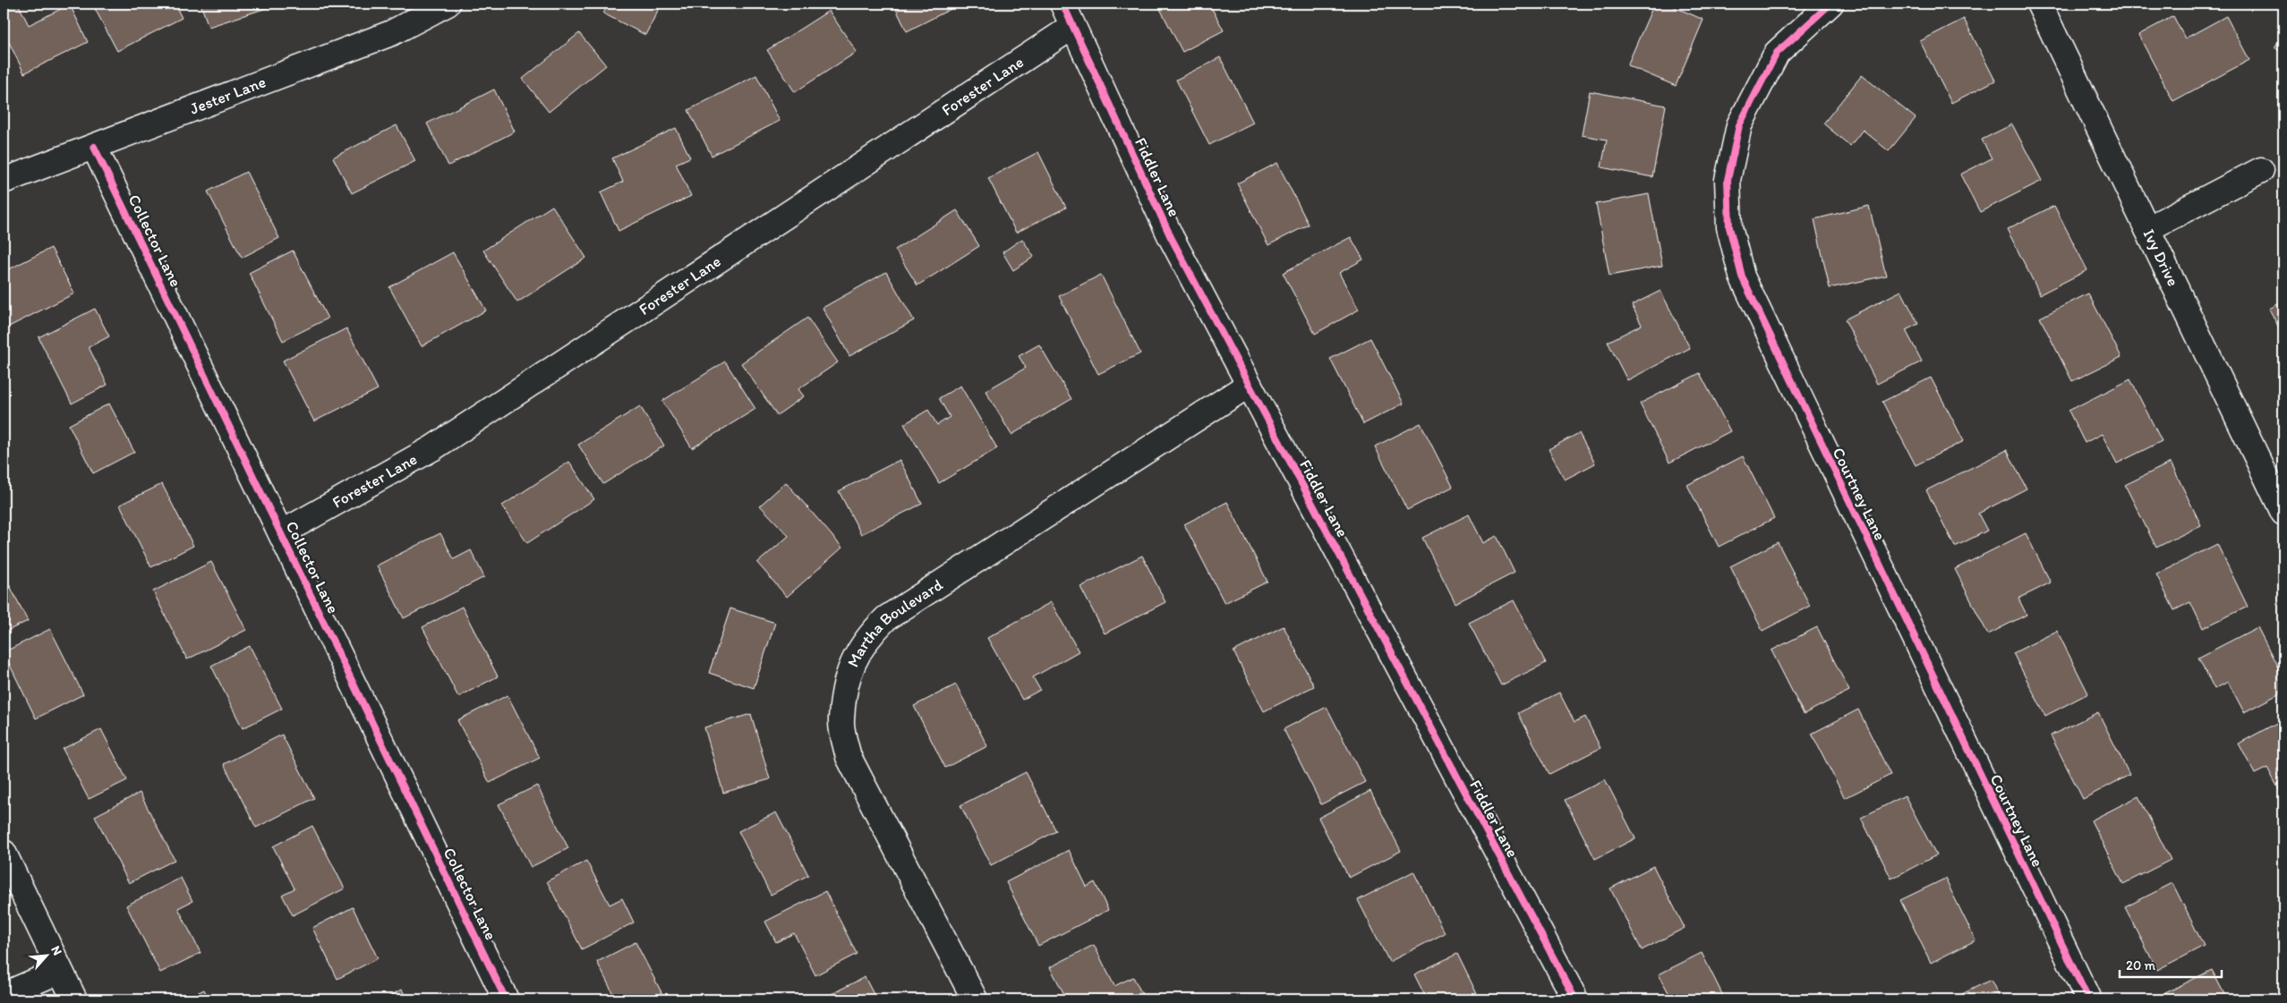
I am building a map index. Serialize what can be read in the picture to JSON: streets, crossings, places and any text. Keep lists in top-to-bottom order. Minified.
{"streets":{"street":["Forester Lane","Jester Lane","Fiddler Lane","Collector Lane","Ivy Drive","Courtney Lane","Martha Boulevard"]},"crossings":[["Forester Lane","Fiddler Lane"],["Forester Lane","Collector Lane"],["Jester Lane","Collector Lane"],["Fiddler Lane","Martha Boulevard"]],"scale_bar":"20 m","north":"top right"}
